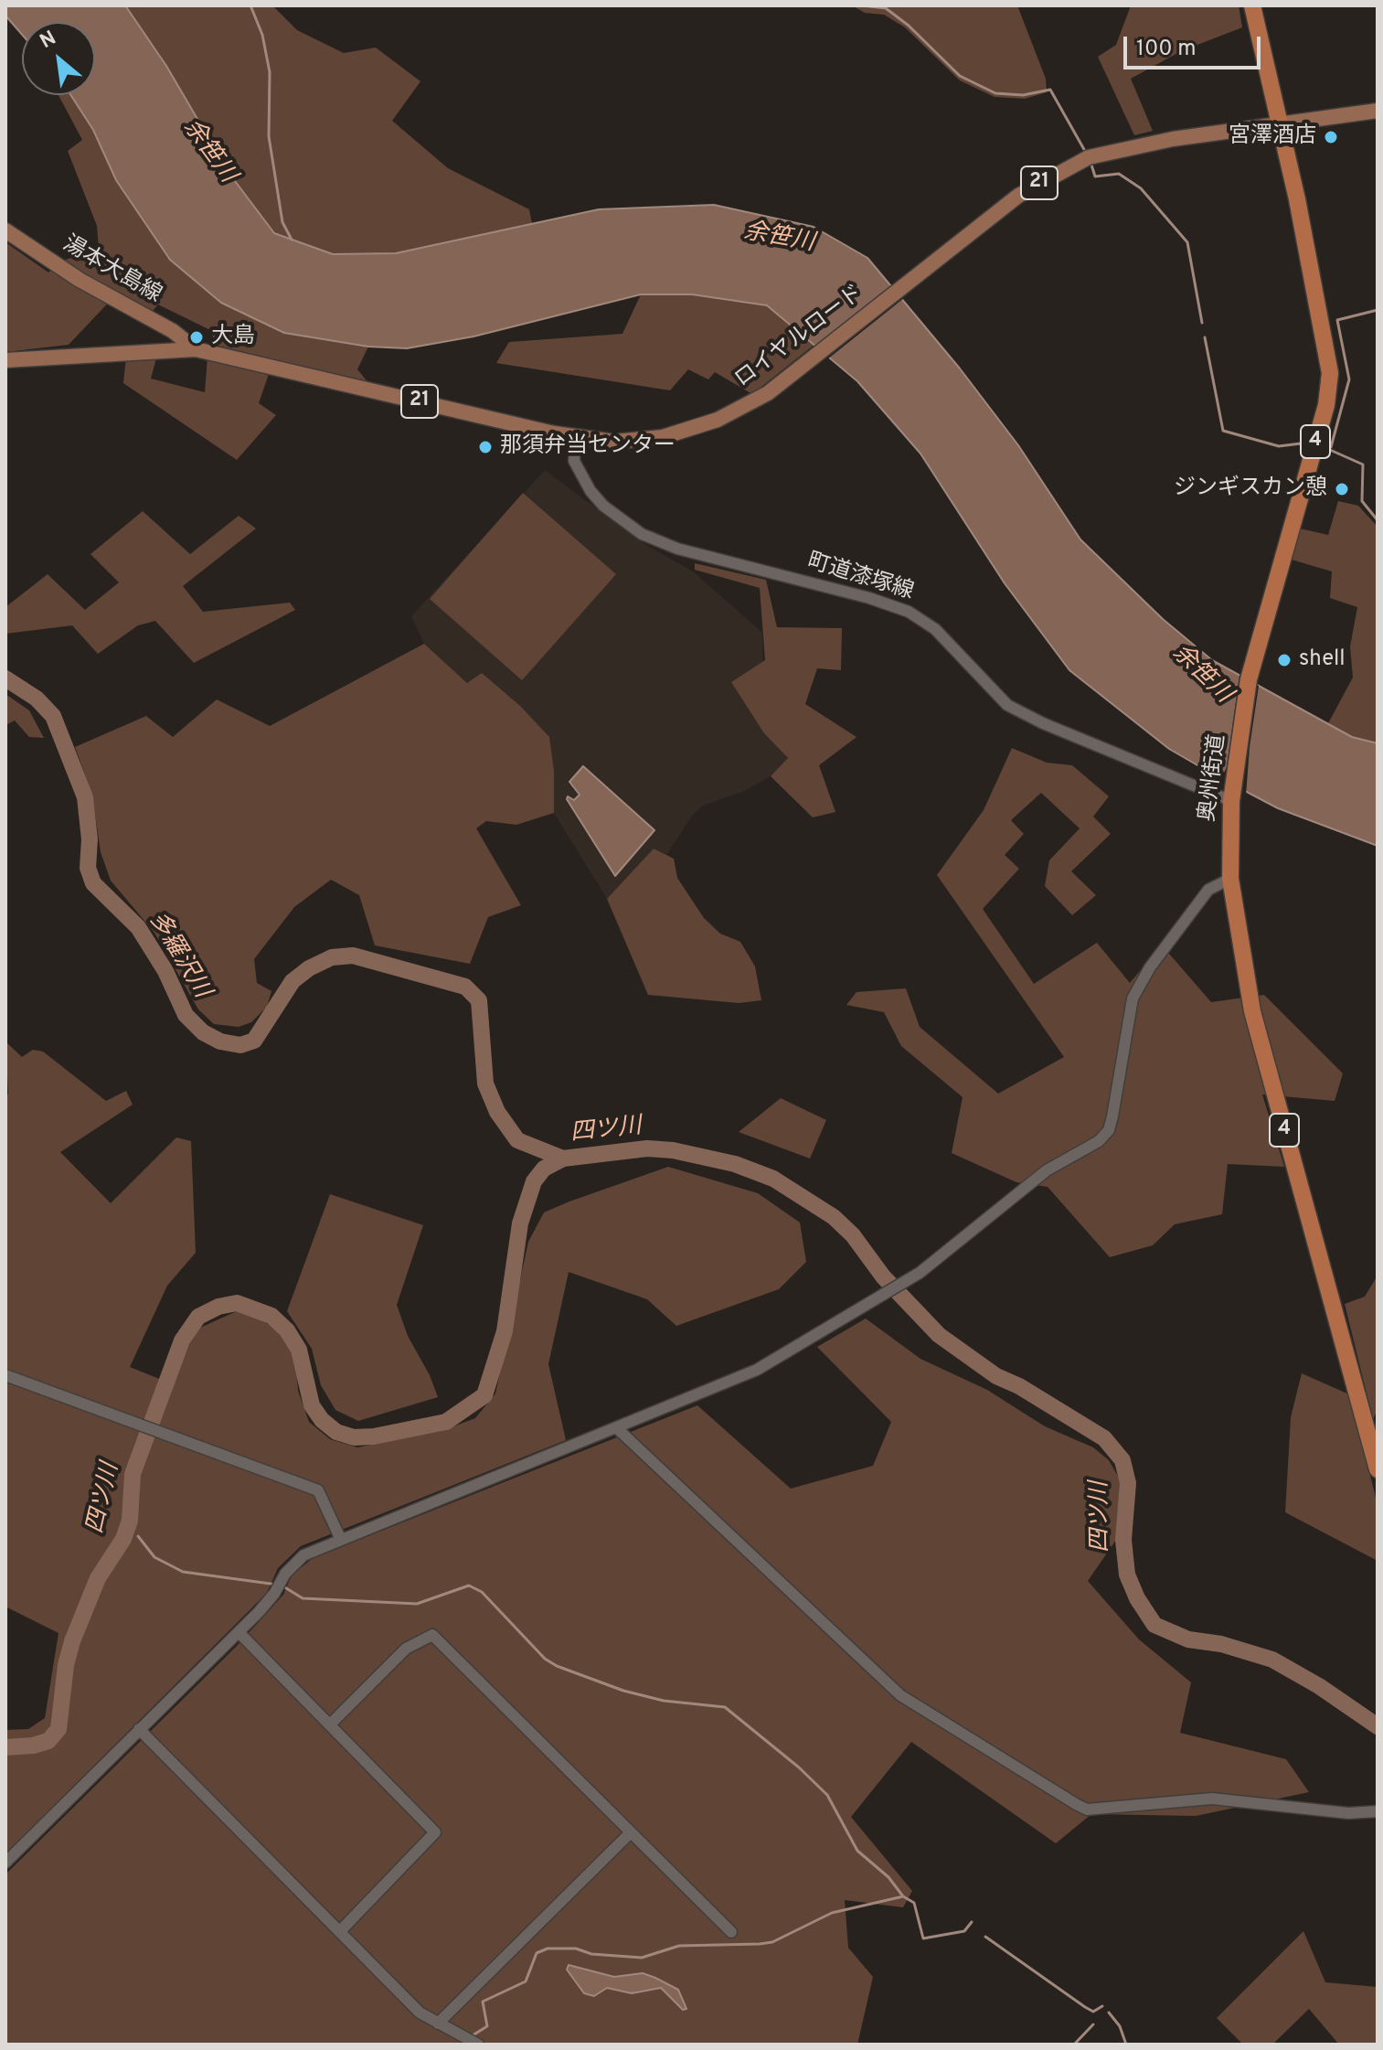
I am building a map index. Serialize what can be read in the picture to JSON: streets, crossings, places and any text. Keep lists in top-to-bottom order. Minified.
{"streets":{"highway":["4","奥州街道"],"main road":["21","湯本大島線","ロイヤルロード"],"street":["町道漆塚線"]},"crossings":[["湯本大島線","ロイヤルロード"],["ロイヤルロード","町道漆塚線"],["ロイヤルロード","奥州街道"],["町道漆塚線","奥州街道"]],"water":["余笹川","多羅沢川","四ツ川"],"places":["宮澤酒店","大島","那須弁当センター","ジンギスカン憩","shell"],"scale_bar":"100 m","north":"top left"}
